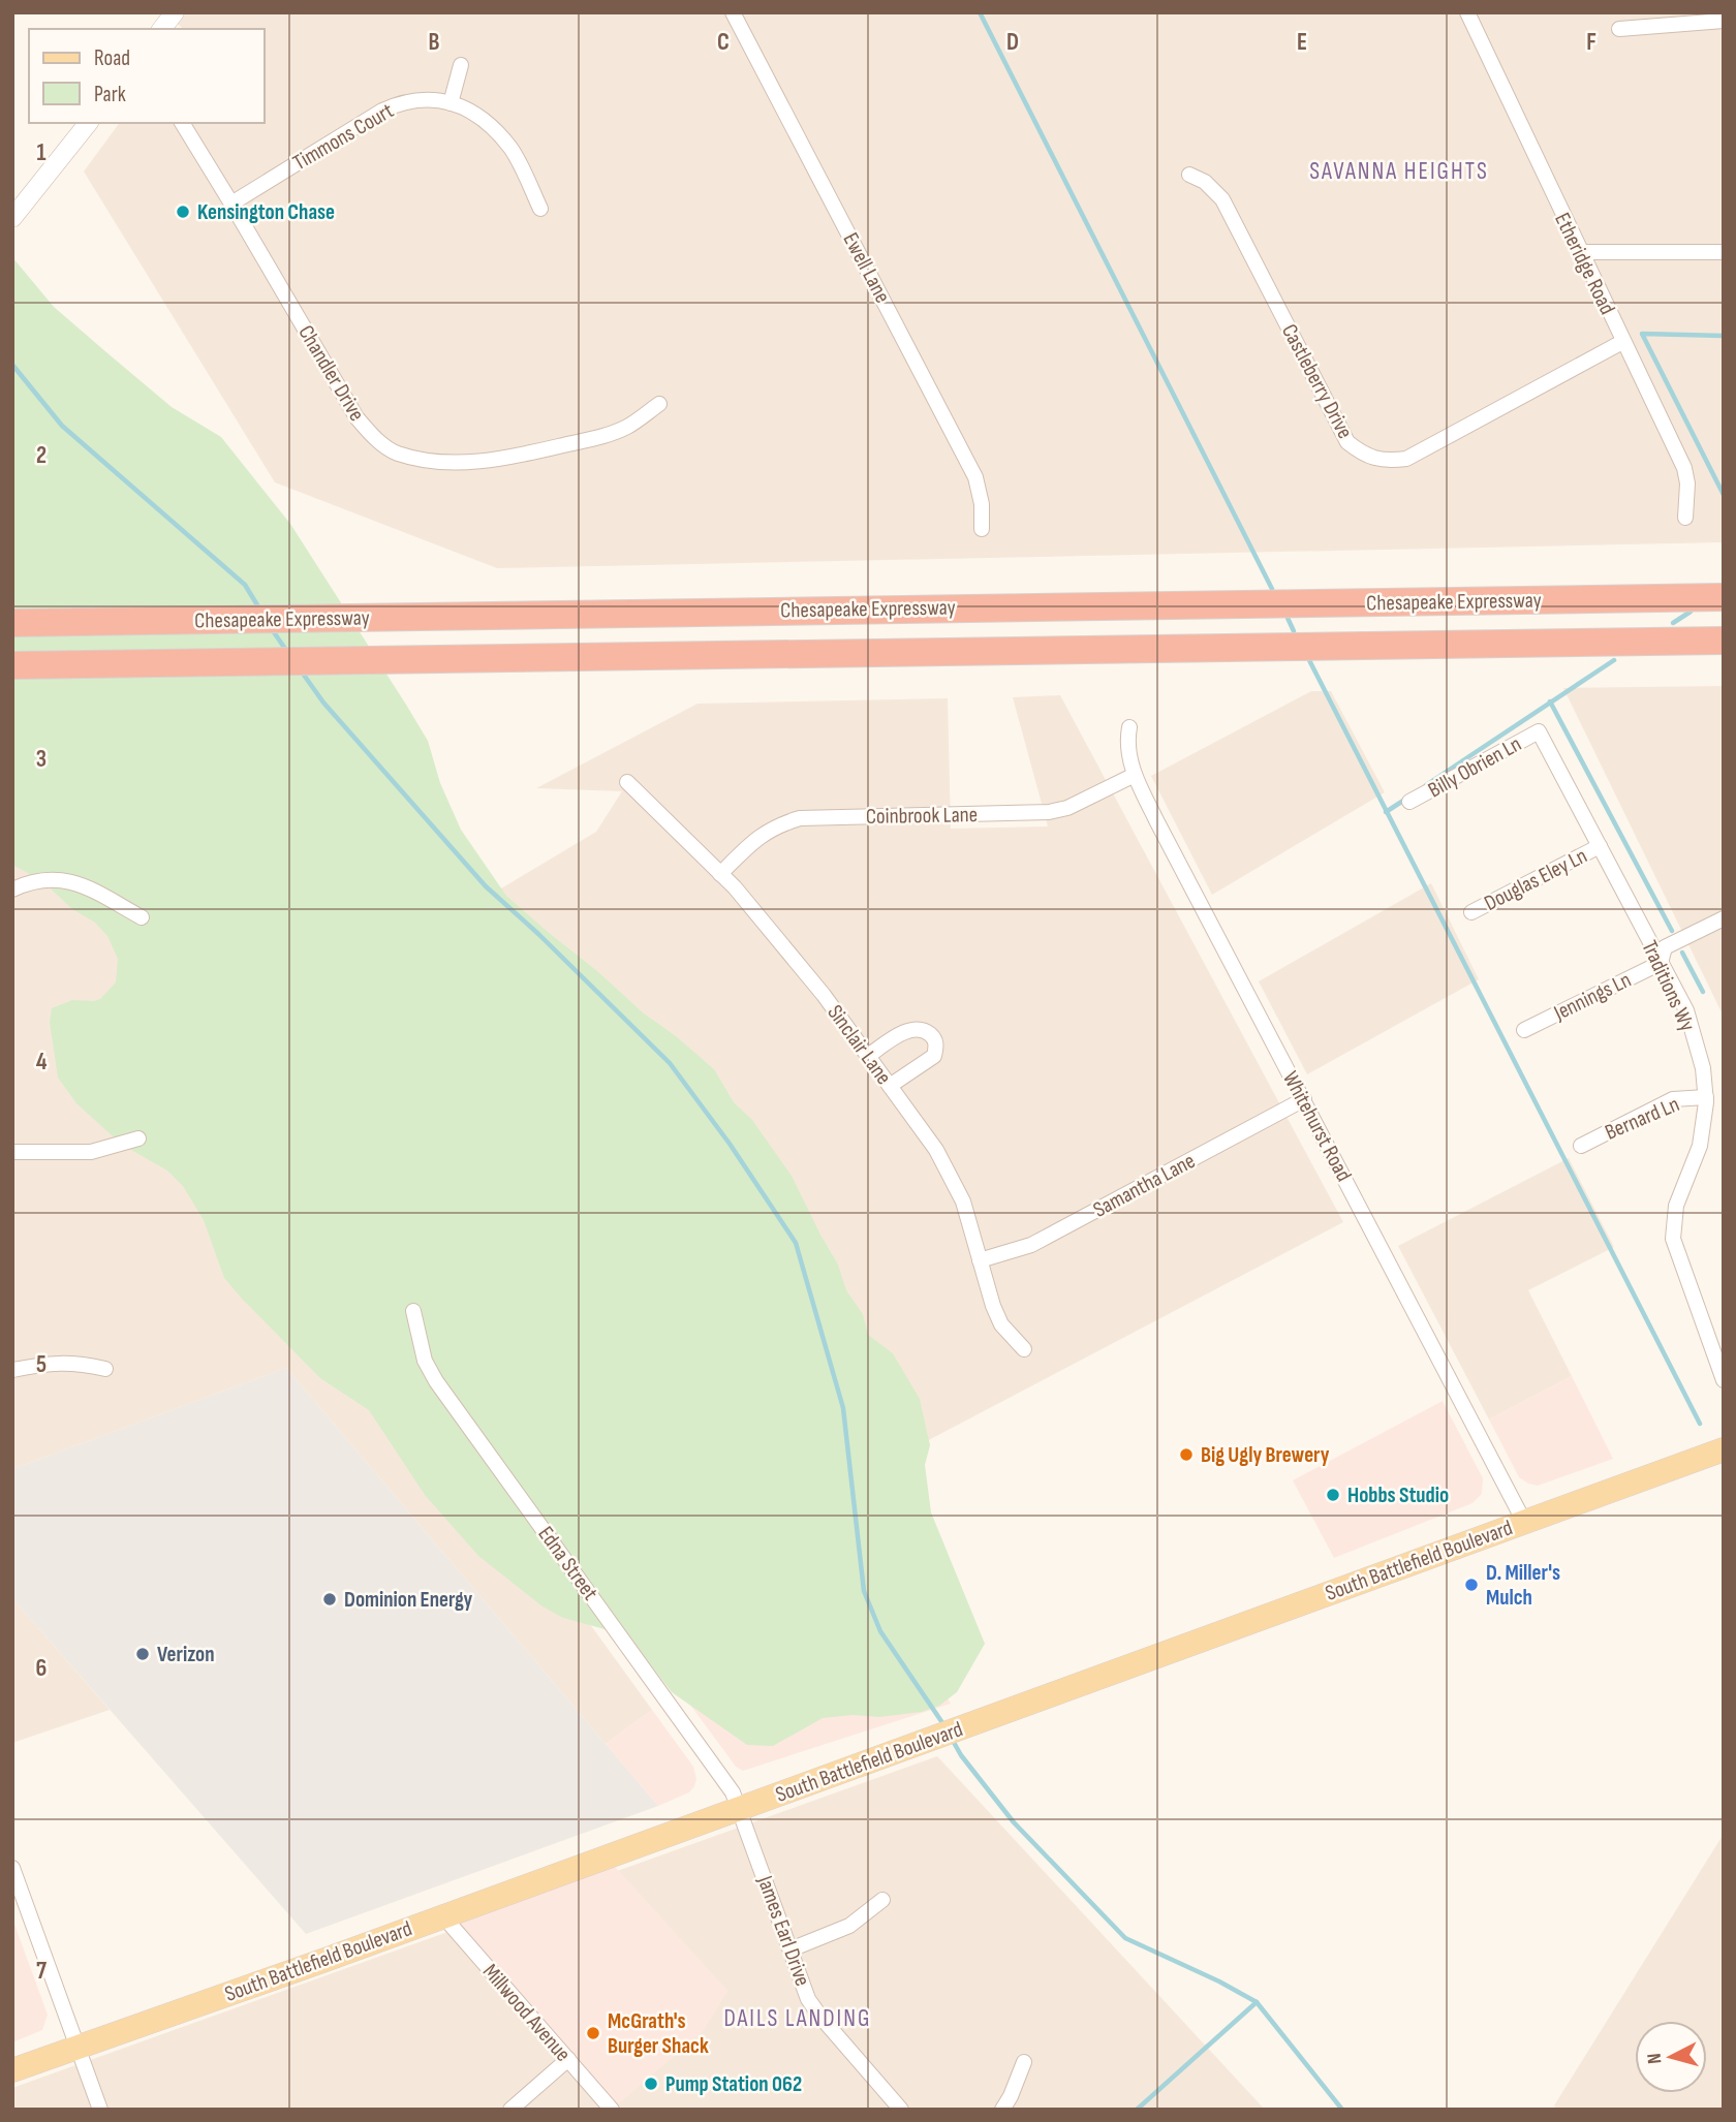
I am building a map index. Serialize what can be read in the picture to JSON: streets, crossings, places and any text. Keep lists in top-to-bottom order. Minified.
{"streets":{"highway":["Chesapeake Expressway"],"main road":["South Battlefield Boulevard"],"street":["Timmons Court","Etheridge Road","Ewell Lane","Chandler Drive","Castleberry Drive","Billy Obrien Ln","Coinbrook Lane","Douglas Eley Ln","Traditions Wy","Jennings Ln","Sinclair Lane","Bernard Ln","Whitehurst Road","Samantha Lane","Edna Street","James Earl Drive","Millwood Avenue"]},"crossings":[["Timmons Court","Chandler Drive"],["Etheridge Road","Castleberry Drive"],["Billy Obrien Ln","Traditions Wy"],["Coinbrook Lane","Sinclair Lane"],["Coinbrook Lane","Whitehurst Road"],["Douglas Eley Ln","Traditions Wy"],["Traditions Wy","Jennings Ln"],["Traditions Wy","Bernard Ln"],["Sinclair Lane","Samantha Lane"],["Whitehurst Road","Samantha Lane"],["Whitehurst Road","South Battlefield Boulevard"],["South Battlefield Boulevard","Edna Street"],["South Battlefield Boulevard","James Earl Drive"],["South Battlefield Boulevard","Millwood Avenue"],["Edna Street","James Earl Drive"]],"districts":["SAVANNA HEIGHTS","DAILS LANDING"],"places":["Kensington Chase","Big Ugly Brewery","Hobbs Studio","D. Miller's Mulch","Dominion Energy","Verizon","McGrath's Burger Shack","Pump Station 062"],"legend":["Road","Park"],"north":"left","grid":{"columns":["B","C","D","E","F"],"rows":["1","2","3","4","5","6","7"]}}
